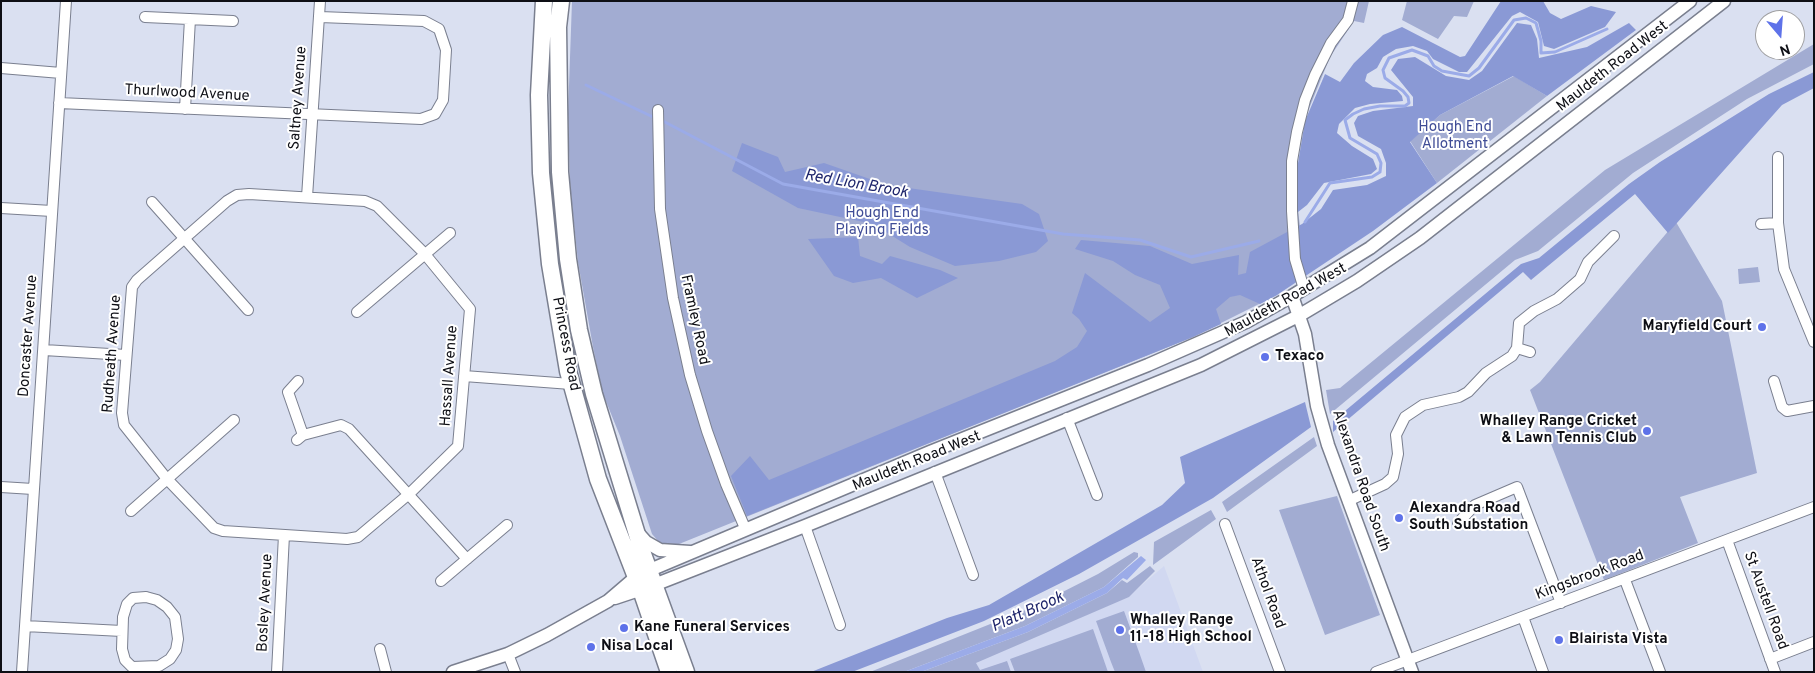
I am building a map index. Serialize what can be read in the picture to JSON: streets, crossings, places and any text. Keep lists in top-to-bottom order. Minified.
{"streets":{"highway":["Princess Road"],"street":["Mauldeth Road West","Thurlwood Avenue","Saltney Avenue","Framley Road","Doncaster Avenue","Rudheath Avenue","Hassall Avenue","Alexandra Road South","Kingsbrook Road","Athol Road","St Austell Road","Bosley Avenue"]},"crossings":[["Mauldeth Road West","Princess Road"],["Mauldeth Road West","Alexandra Road South"],["Thurlwood Avenue","Saltney Avenue"],["Thurlwood Avenue","Doncaster Avenue"],["Saltney Avenue","Rudheath Avenue"],["Saltney Avenue","Hassall Avenue"],["Rudheath Avenue","Hassall Avenue"],["Rudheath Avenue","Bosley Avenue"],["Hassall Avenue","Bosley Avenue"],["Alexandra Road South","Kingsbrook Road"],["Kingsbrook Road","St Austell Road"]],"water":["Red Lion Brook","Platt Brook"],"parks":["Hough End Allotment","Hough End Playing Fields"],"places":["Maryfield Court","Texaco","Whalley Range Cricket & Lawn Tennis Club","Alexandra Road South Substation","Kane Funeral Services","Whalley Range 11-18 High School","Blairista Vista","Nisa Local"],"north":"bottom"}
